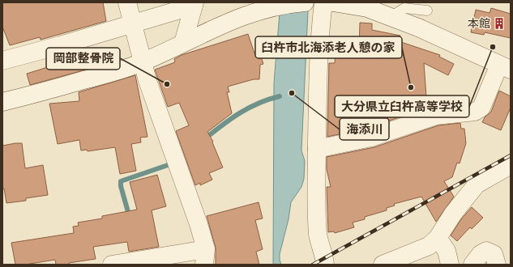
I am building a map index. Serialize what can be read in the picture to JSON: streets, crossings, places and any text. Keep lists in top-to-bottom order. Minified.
{"places":{"building":["本館"],"other":["大分県立臼杵高等学校","岡部整骨院","臼杵市北海添老人憩の家","海添川"]}}
